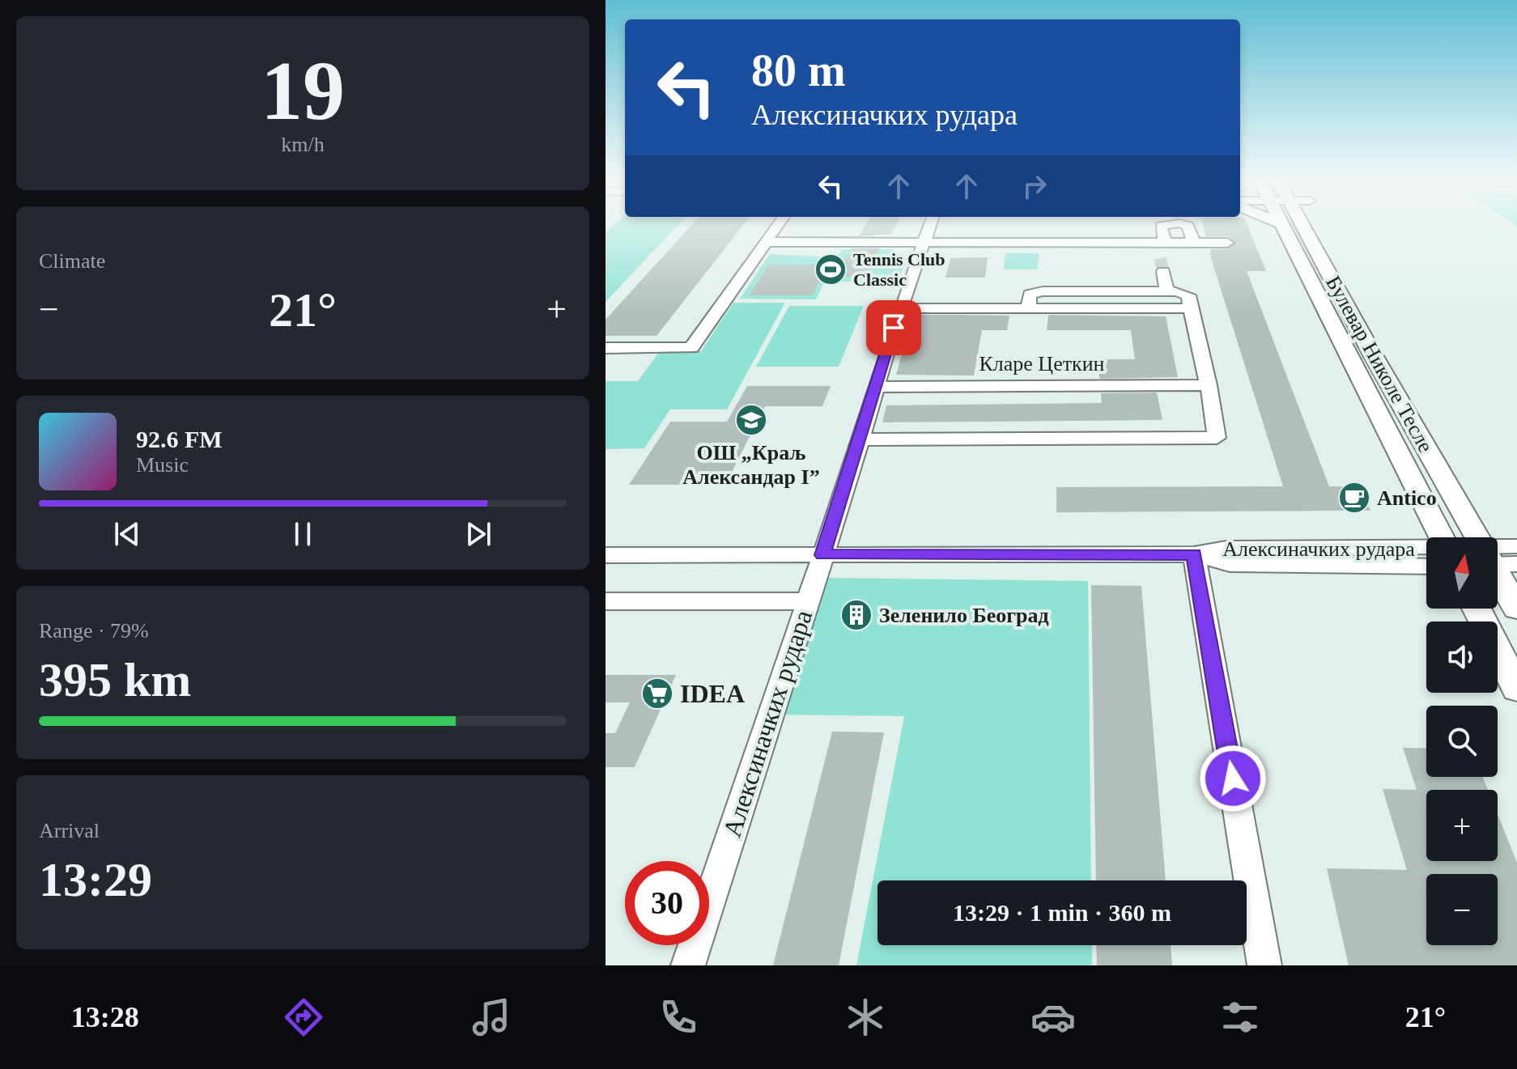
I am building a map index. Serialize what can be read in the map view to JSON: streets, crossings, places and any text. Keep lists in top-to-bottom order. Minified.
{"streets":{"main road":["Булевар Николе Тесле"],"street":["Кларе Цеткин","Алексиначких рудара"]},"places":{"sports":["Tennis Club Classic"],"school or university":["ОШ „Краљ Александар I”"],"cafe":["Antico"],"building":["Зеленило Београд"],"supermarket":["IDEA"]},"north":"top","page":{"tile":[["19","km/h"],"Climate",["Range · 79%","395 km"],["Arrival","13:29"]],"turn":["80 m","Алексиначких рудара"],"heat":["−","21°","+"],"song":["92.6 FM","Music"],"map_buttons":["+","−"],"limit":"30","trip":"13:29 · 1 min · 360 m","tabs":["13:28","21°"]}}
